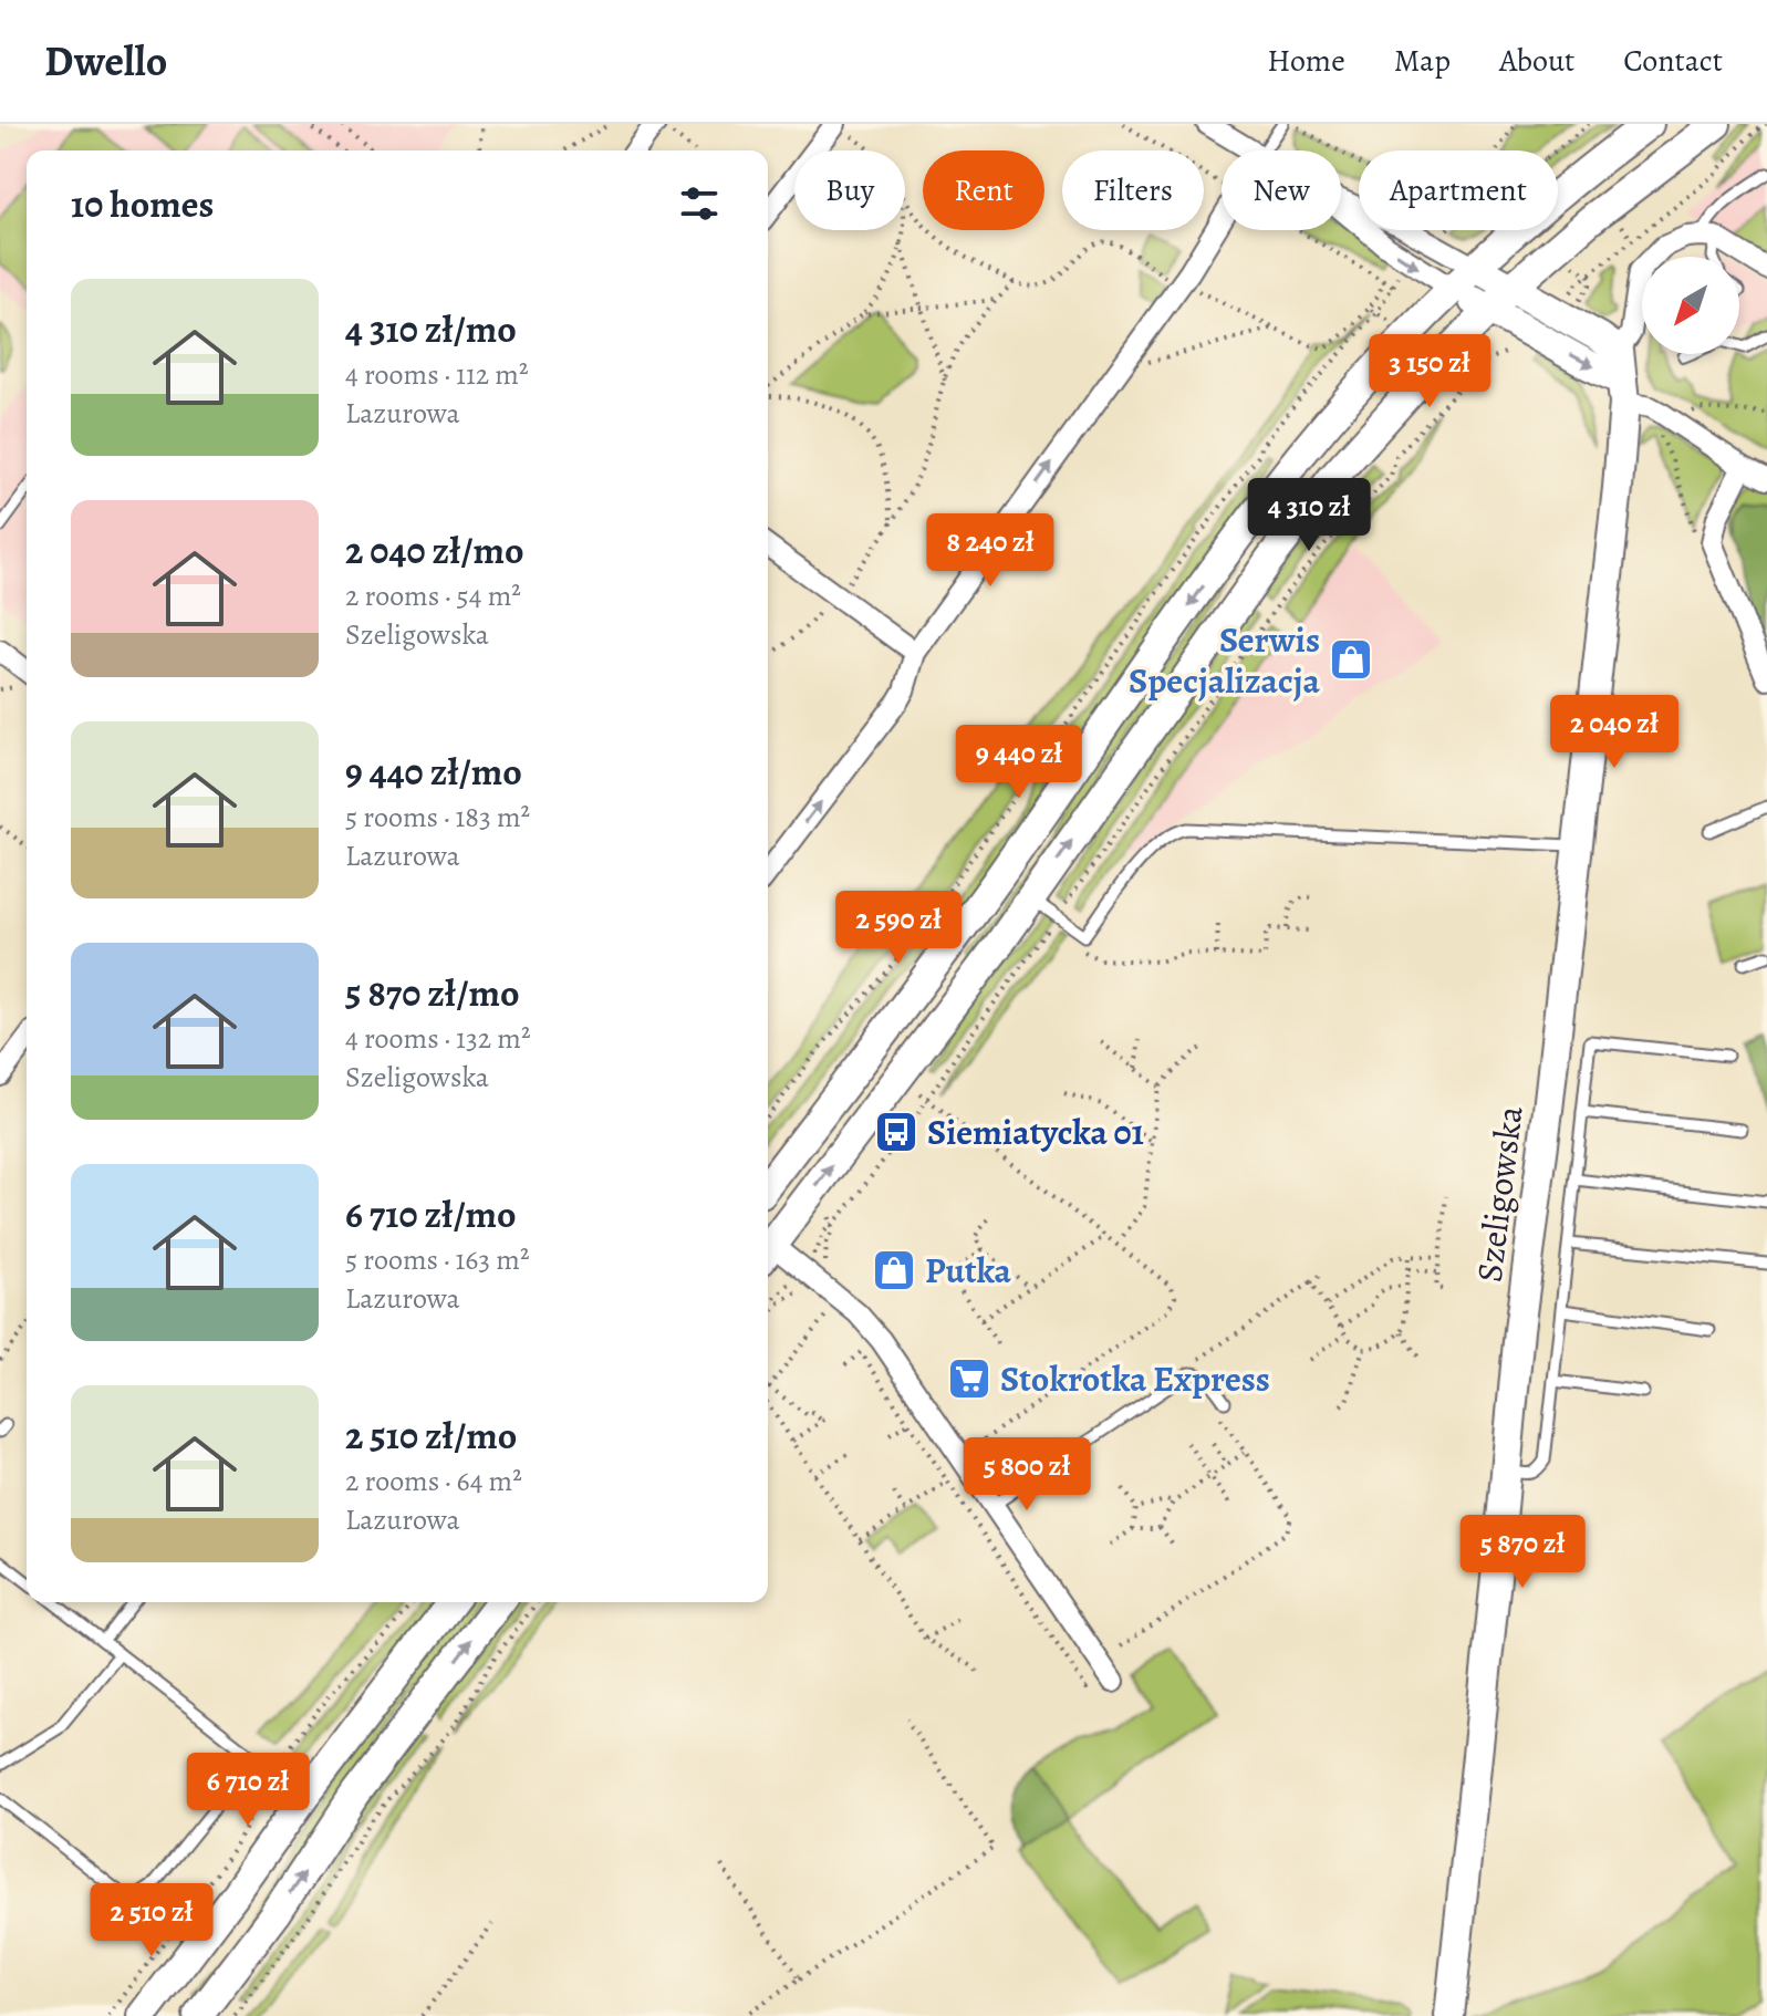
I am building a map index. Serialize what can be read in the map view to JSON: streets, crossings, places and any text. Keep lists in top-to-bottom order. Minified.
{"streets":{"main road":["Szeligowska"]},"places":{"shop":["Serwis Specjalizacja","Putka"],"bus stop":["Siemiatycka 01"],"supermarket":["Stokrotka Express"]},"north":"bottom left","page":{"header":"Dwello","nav":["Home","Map","About","Contact"],"chip":["Buy","Rent","Filters","New","Apartment"],"heading":"10 homes","list":[{"name":"4 310 zł/mo","note":"4 rooms · 112 m² · Lazurowa"},{"name":"2 040 zł/mo","note":"2 rooms · 54 m² · Szeligowska"},{"name":"9 440 zł/mo","note":"5 rooms · 183 m² · Lazurowa"},{"name":"5 870 zł/mo","note":"4 rooms · 132 m² · Szeligowska"},{"name":"6 710 zł/mo","note":"5 rooms · 163 m² · Lazurowa"},{"name":"2 510 zł/mo","note":"2 rooms · 64 m² · Lazurowa"}],"price":["3 150 zł","4 310 zł","8 240 zł","2 040 zł","9 440 zł","2 590 zł","5 800 zł","5 870 zł","6 710 zł","2 510 zł"]}}
